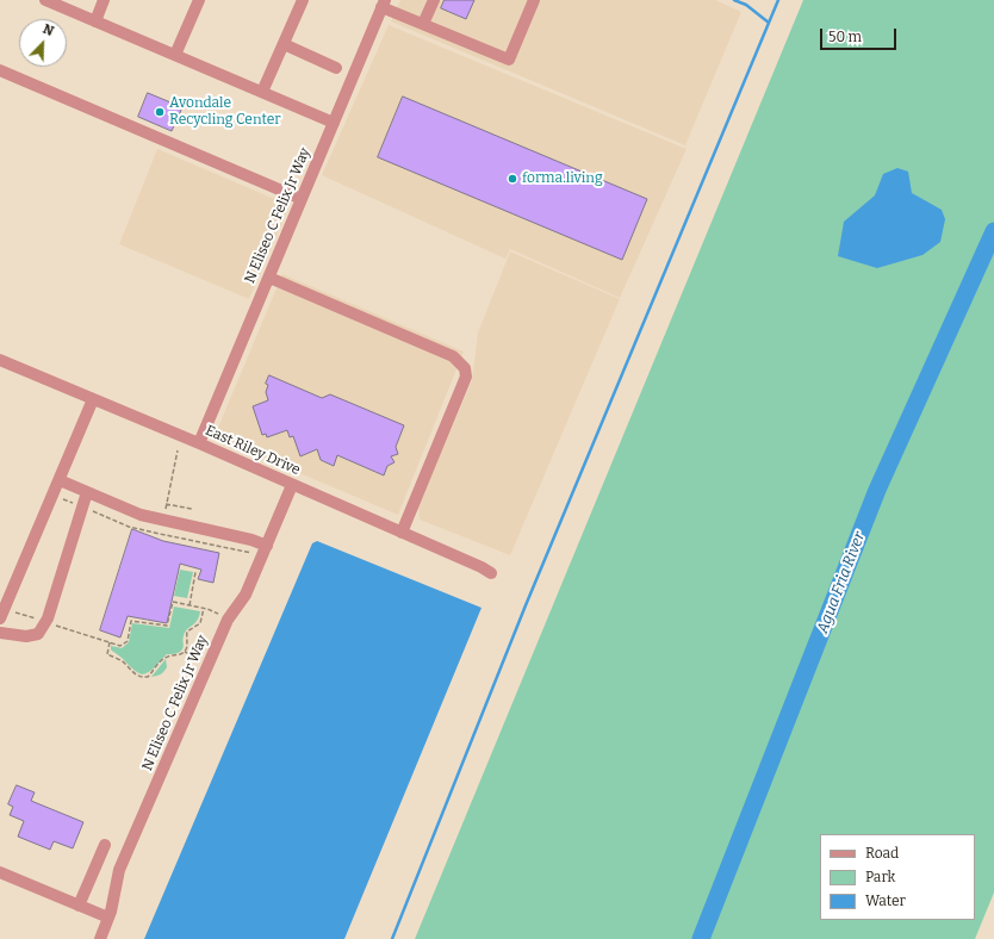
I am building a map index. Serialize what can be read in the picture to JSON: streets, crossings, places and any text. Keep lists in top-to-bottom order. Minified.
{"streets":{"street":["N Eliseo C Felix Jr Way","East Riley Drive"]},"crossings":[["N Eliseo C Felix Jr Way","East Riley Drive"]],"water":["Agua Fria River"],"places":["Avondale Recycling Center","forma.living"],"legend":["Road","Park","Water"],"scale_bar":"50 m","north":"top right"}
